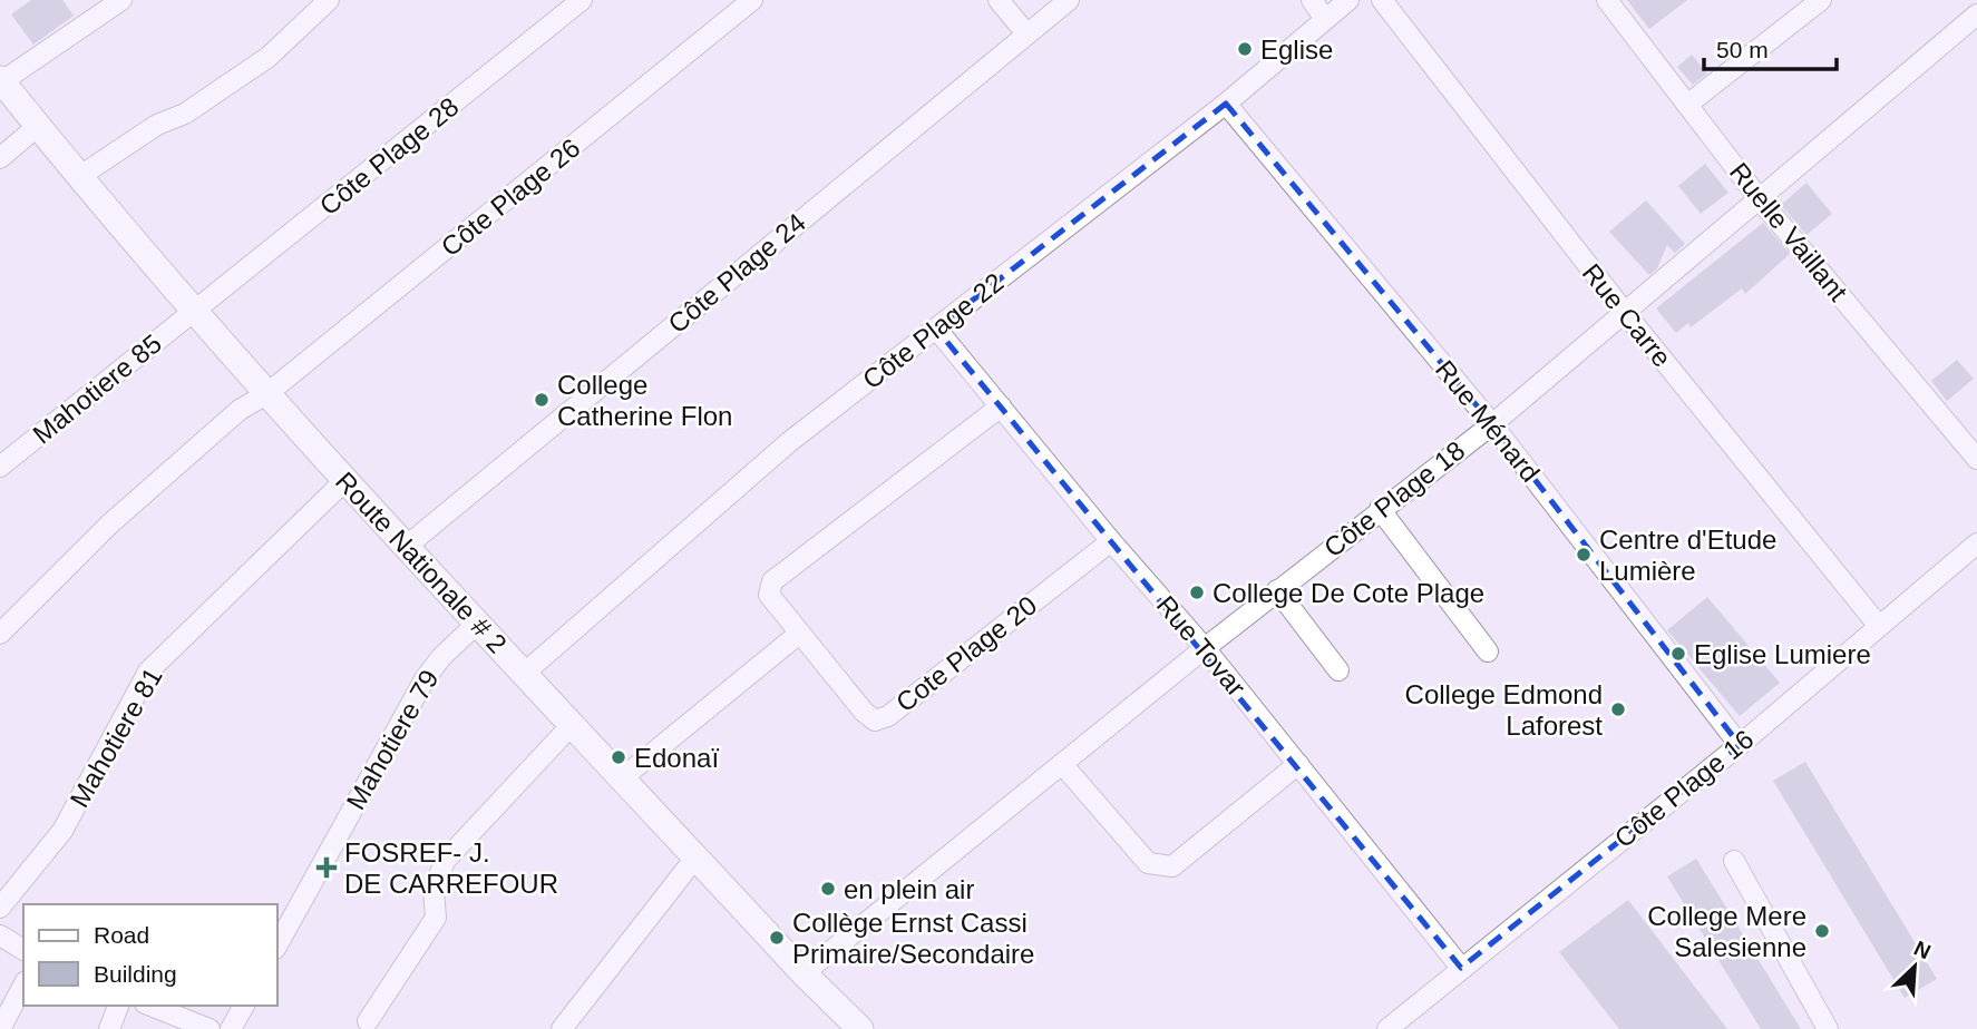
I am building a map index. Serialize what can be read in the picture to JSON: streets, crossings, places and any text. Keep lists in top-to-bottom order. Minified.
{"streets":{"main road":["Route Nationale # 2"],"street":["Côte Plage 28","Côte Plage 26","Ruelle Vaillant","Côte Plage 24","Rue Carre","Côte Plage 22","Mahotiere 85","Rue Ménard","Côte Plage 18","Rue Tovar","Cote Plage 20","Mahotiere 81","Mahotiere 79","Côte Plage 16"]},"crossings":[["Côte Plage 28","Mahotiere 85"],["Côte Plage 28","Route Nationale # 2"],["Côte Plage 26","Route Nationale # 2"],["Ruelle Vaillant","Côte Plage 18"],["Côte Plage 24","Route Nationale # 2"],["Rue Carre","Côte Plage 18"],["Rue Carre","Côte Plage 16"],["Côte Plage 22","Rue Ménard"],["Côte Plage 22","Route Nationale # 2"],["Côte Plage 22","Rue Tovar"],["Mahotiere 85","Route Nationale # 2"],["Rue Ménard","Côte Plage 18"],["Rue Ménard","Côte Plage 16"],["Côte Plage 18","Route Nationale # 2"],["Côte Plage 18","Rue Tovar"],["Route Nationale # 2","Mahotiere 81"],["Route Nationale # 2","Mahotiere 79"],["Rue Tovar","Cote Plage 20"],["Rue Tovar","Côte Plage 16"]],"places":{"other":["Eglise","College Catherine Flon","Centre d'Etude Lumière","College De Cote Plage","Eglise Lumiere","College Edmond Laforest","Edonaï","en plein air","College Mere Salesienne","Collège Ernst Cassi Primaire/Secondaire"],"health":["FOSREF- J. DE CARREFOUR"]},"legend":["Road","Building"],"scale_bar":"50 m","north":"top right"}
